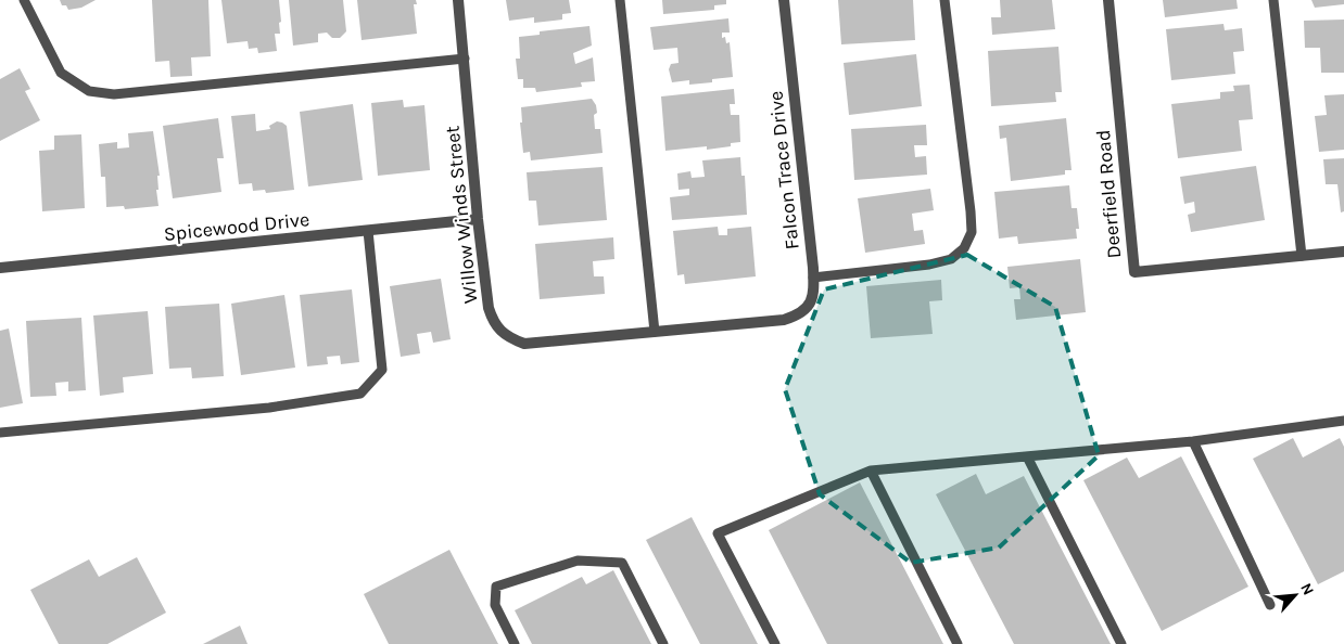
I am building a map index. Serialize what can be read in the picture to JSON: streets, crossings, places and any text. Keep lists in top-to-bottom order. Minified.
{"streets":{"street":["Falcon Trace Drive","Deerfield Road","Willow Winds Street","Spicewood Drive"]},"crossings":[["Falcon Trace Drive","Willow Winds Street"],["Willow Winds Street","Spicewood Drive"]],"north":"top right"}
